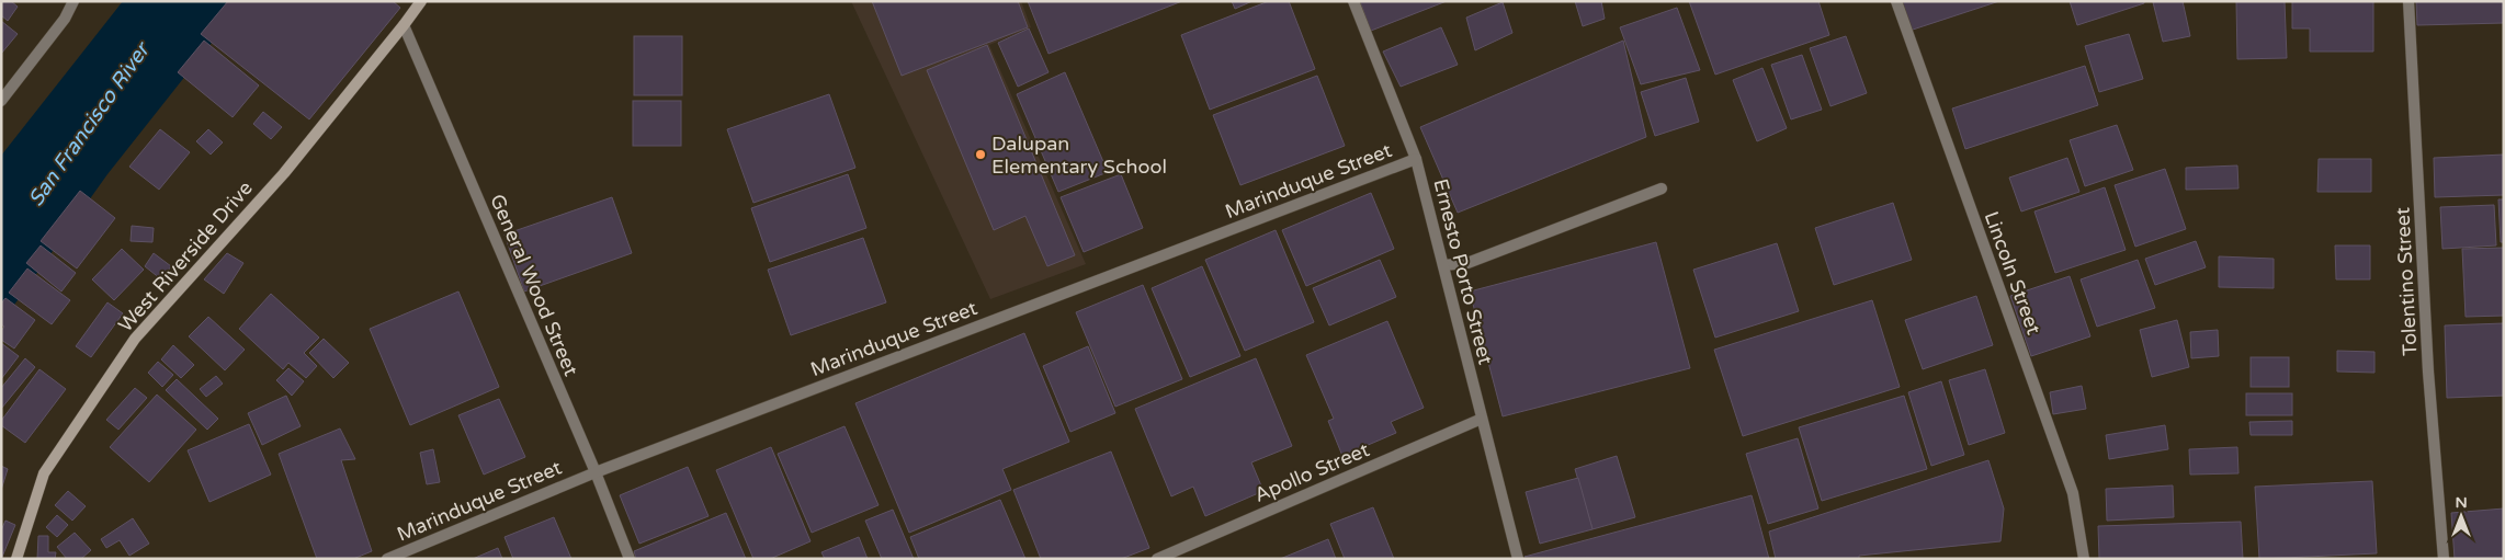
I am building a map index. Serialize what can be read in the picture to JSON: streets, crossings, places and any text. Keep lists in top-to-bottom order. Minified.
{"streets":{"street":["Marinduque Street","West Riverside Drive","Ernesto Porto Street","Lincoln Street","Tolentino Street","General Wood Street","Apollo Street"]},"crossings":[["Marinduque Street","Ernesto Porto Street"],["Marinduque Street","General Wood Street"],["West Riverside Drive","General Wood Street"],["Ernesto Porto Street","Apollo Street"]],"water":["San Francisco River"],"places":["Dalupan Elementary School"],"north":"top"}
